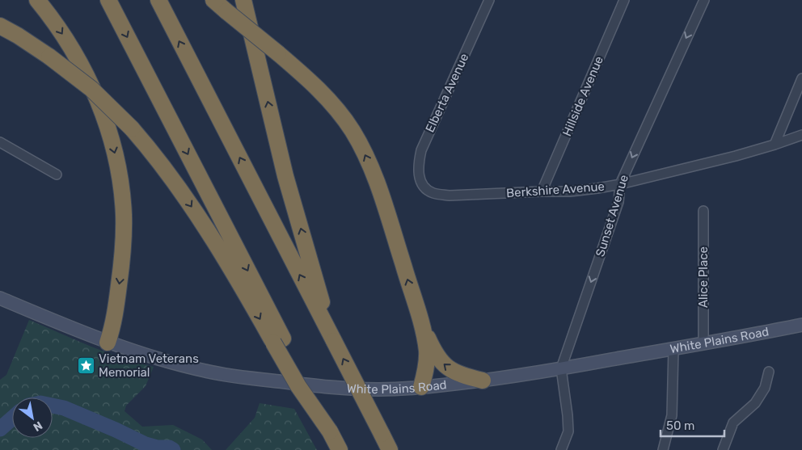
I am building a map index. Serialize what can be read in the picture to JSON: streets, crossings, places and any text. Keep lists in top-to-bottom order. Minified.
{"streets":{"main road":["White Plains Road"],"street":["Elberta Avenue","Hillside Avenue","Berkshire Avenue","Sunset Avenue","Alice Place"]},"crossings":[["Elberta Avenue","Berkshire Avenue"],["Hillside Avenue","Berkshire Avenue"],["Berkshire Avenue","Sunset Avenue"],["Sunset Avenue","White Plains Road"],["Alice Place","White Plains Road"]],"one_way":["Sunset Avenue"],"places":{"place":["Vietnam Veterans Memorial"]},"scale_bar":"50 m","north":"bottom right"}
